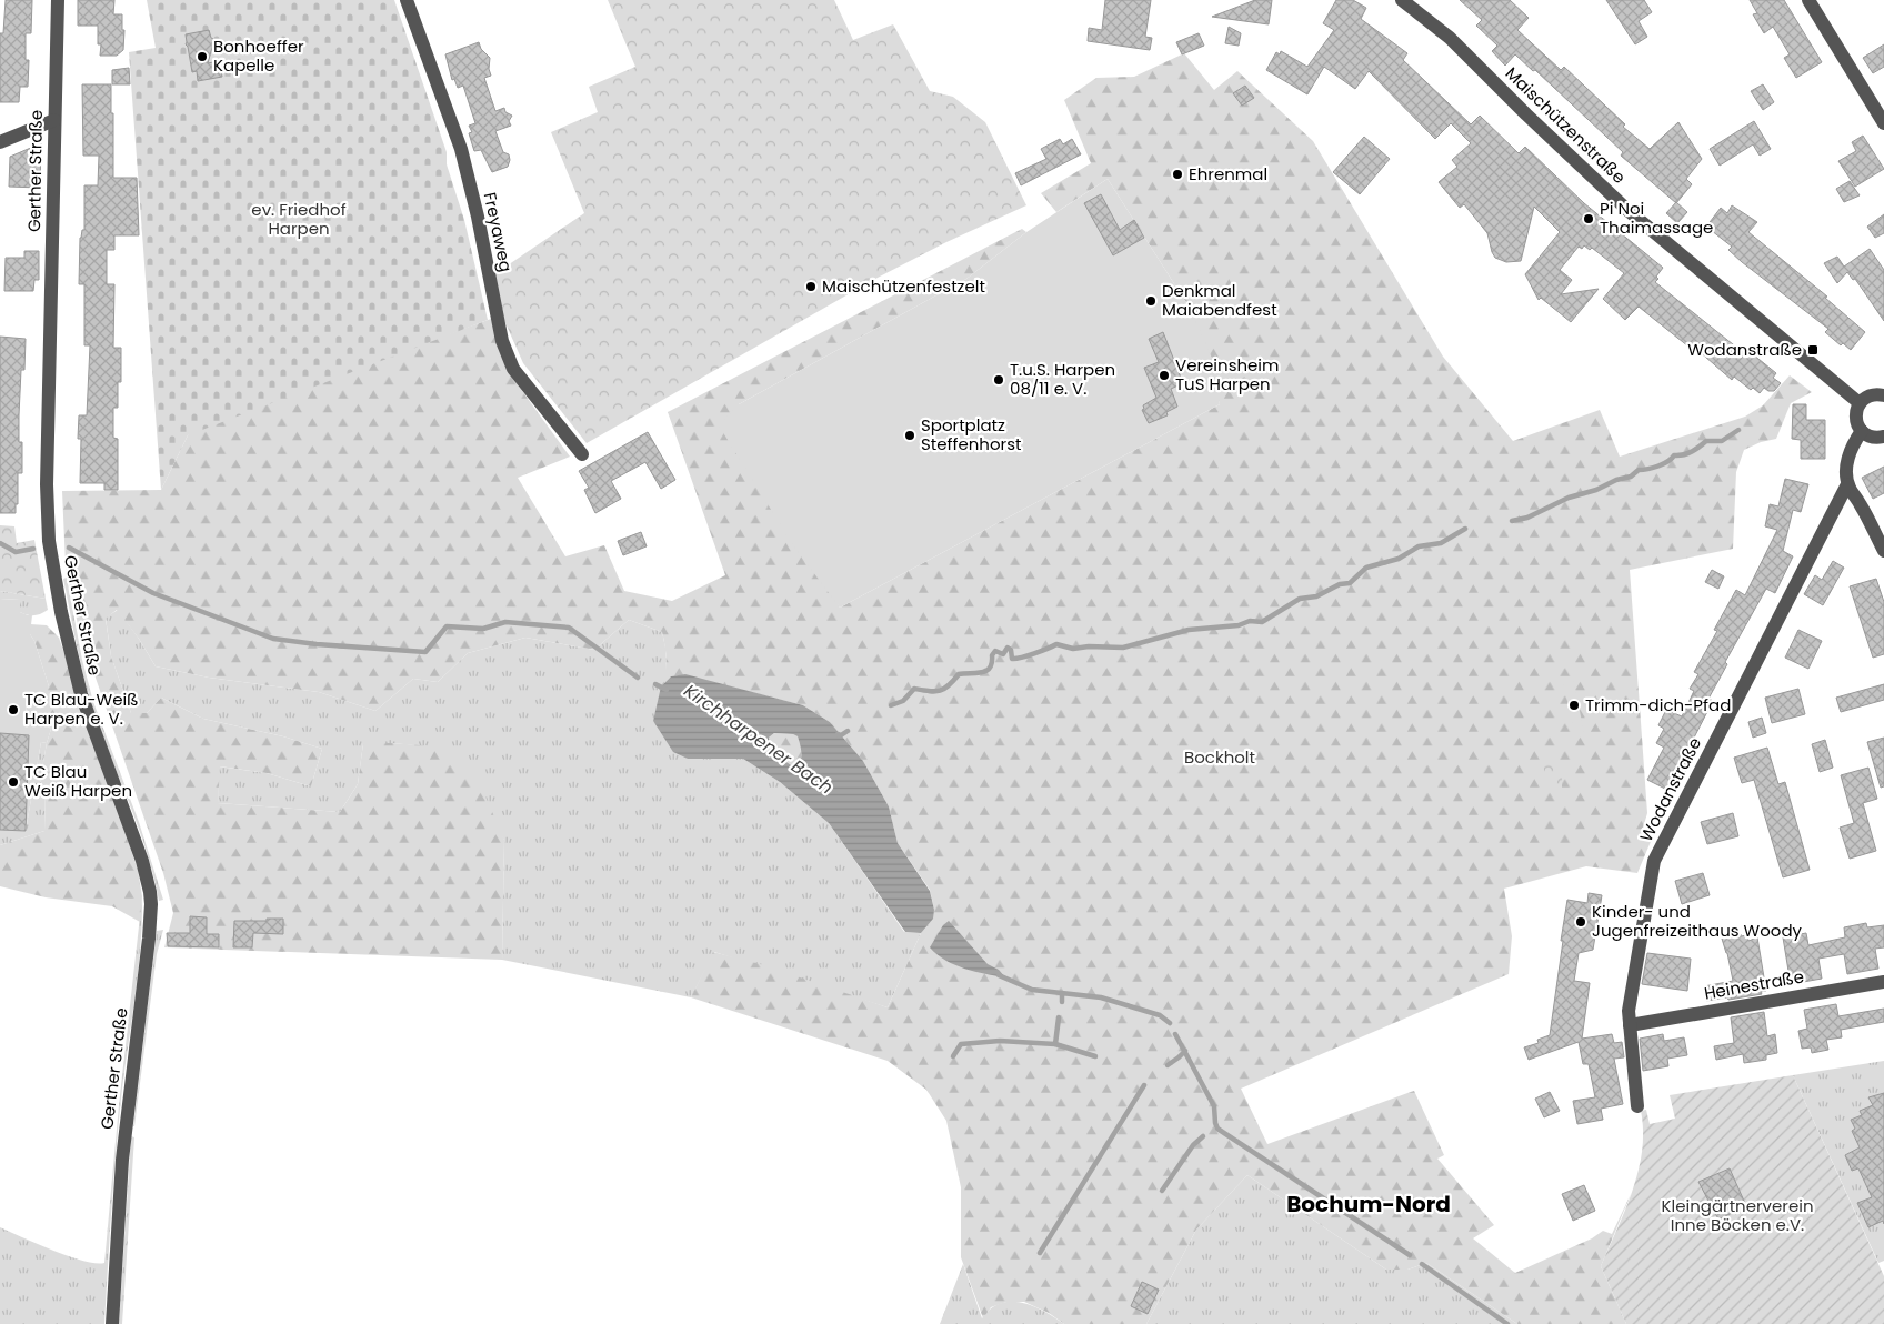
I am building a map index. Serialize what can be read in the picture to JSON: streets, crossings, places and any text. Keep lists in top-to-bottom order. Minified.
{"streets":{"street":["Maischützenstraße","Gerther Straße","Freyaweg","Wodanstraße","Heinestraße"]},"crossings":[["Wodanstraße","Heinestraße"]],"districts":["Bochum-Nord"],"water":["Kirchharpener Bach"],"parks":["ev. Friedhof Harpen","Bockholt","Kleingärtnerverein Inne Böcken e.V."],"places":{"other":["Bonhoeffer Kapelle","Ehrenmal","Pi Noi Thaimassage","Maischützenfestzelt","Denkmal Maiabendfest","Vereinsheim TuS Harpen","T.u.S. Harpen 08/11 e. V.","Sportplatz Steffenhorst","Trimm-dich-Pfad","TC Blau-Weiß Harpen e. V.","TC Blau Weiß Harpen","Kinder- und Jugenfreizeithaus Woody"],"transit":["Wodanstraße"]}}
